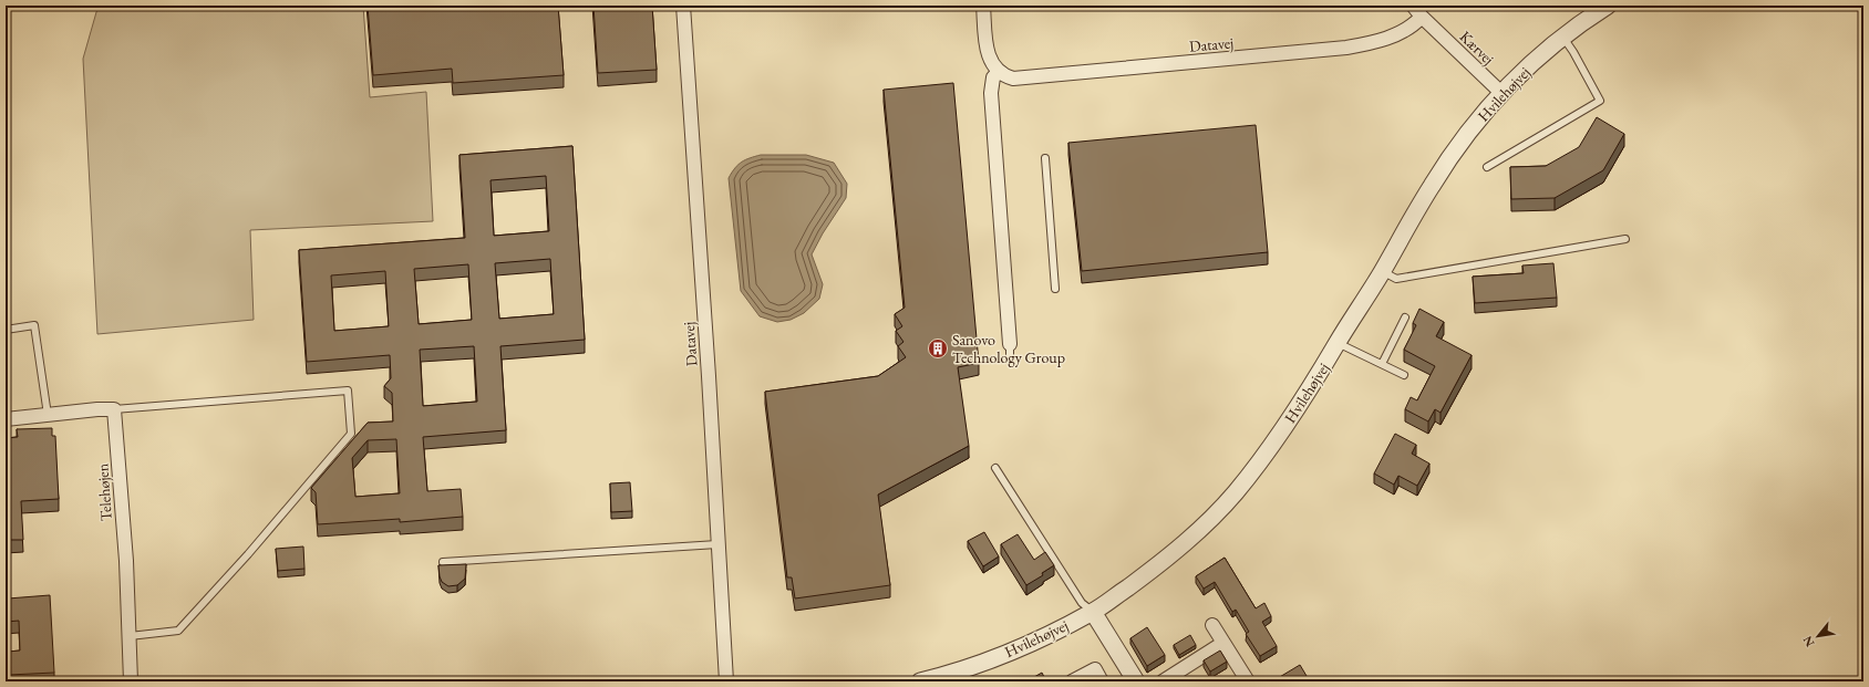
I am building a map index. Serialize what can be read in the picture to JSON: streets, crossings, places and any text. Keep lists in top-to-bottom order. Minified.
{"streets":{"street":["Datavej","Kærvej","Hvilehøjvej","Telehøjen"]},"crossings":[["Datavej","Kærvej"],["Kærvej","Hvilehøjvej"]],"places":{"building":["Sanovo Technology Group"]},"north":"bottom left"}
